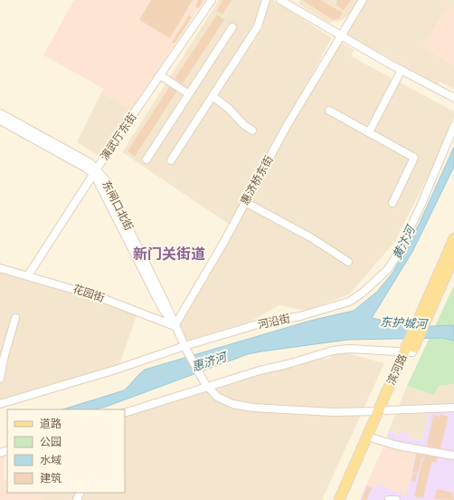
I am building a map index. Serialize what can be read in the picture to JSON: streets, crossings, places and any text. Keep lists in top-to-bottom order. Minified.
{"streets":{"main road":["滨河路"],"street":["演武厅东街","惠济桥东街","东闸口北街","花园街","河沿街"]},"crossings":[["演武厅东街","东闸口北街"],["演武厅东街","花园街"],["惠济桥东街","东闸口北街"],["惠济桥东街","花园街"],["东闸口北街","花园街"],["东闸口北街","河沿街"],["东闸口北街","滨河路"]],"districts":["新门关街道"],"water":["黄汴河","东护城河","惠济河"],"legend":["道路","公园","水域","建筑"]}
